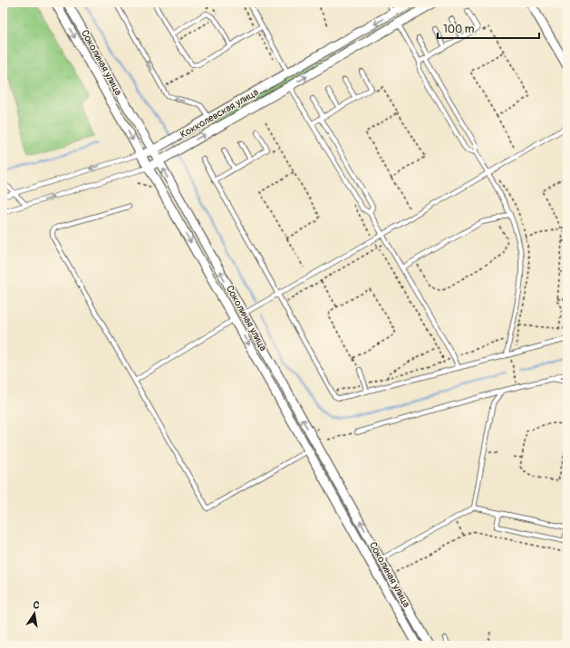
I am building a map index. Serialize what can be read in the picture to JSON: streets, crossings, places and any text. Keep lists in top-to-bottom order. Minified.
{"streets":{"street":["Соколиная улица","Кокколевская улица"]},"crossings":[["Соколиная улица","Кокколевская улица"]],"scale_bar":"100 m","north":"top"}
